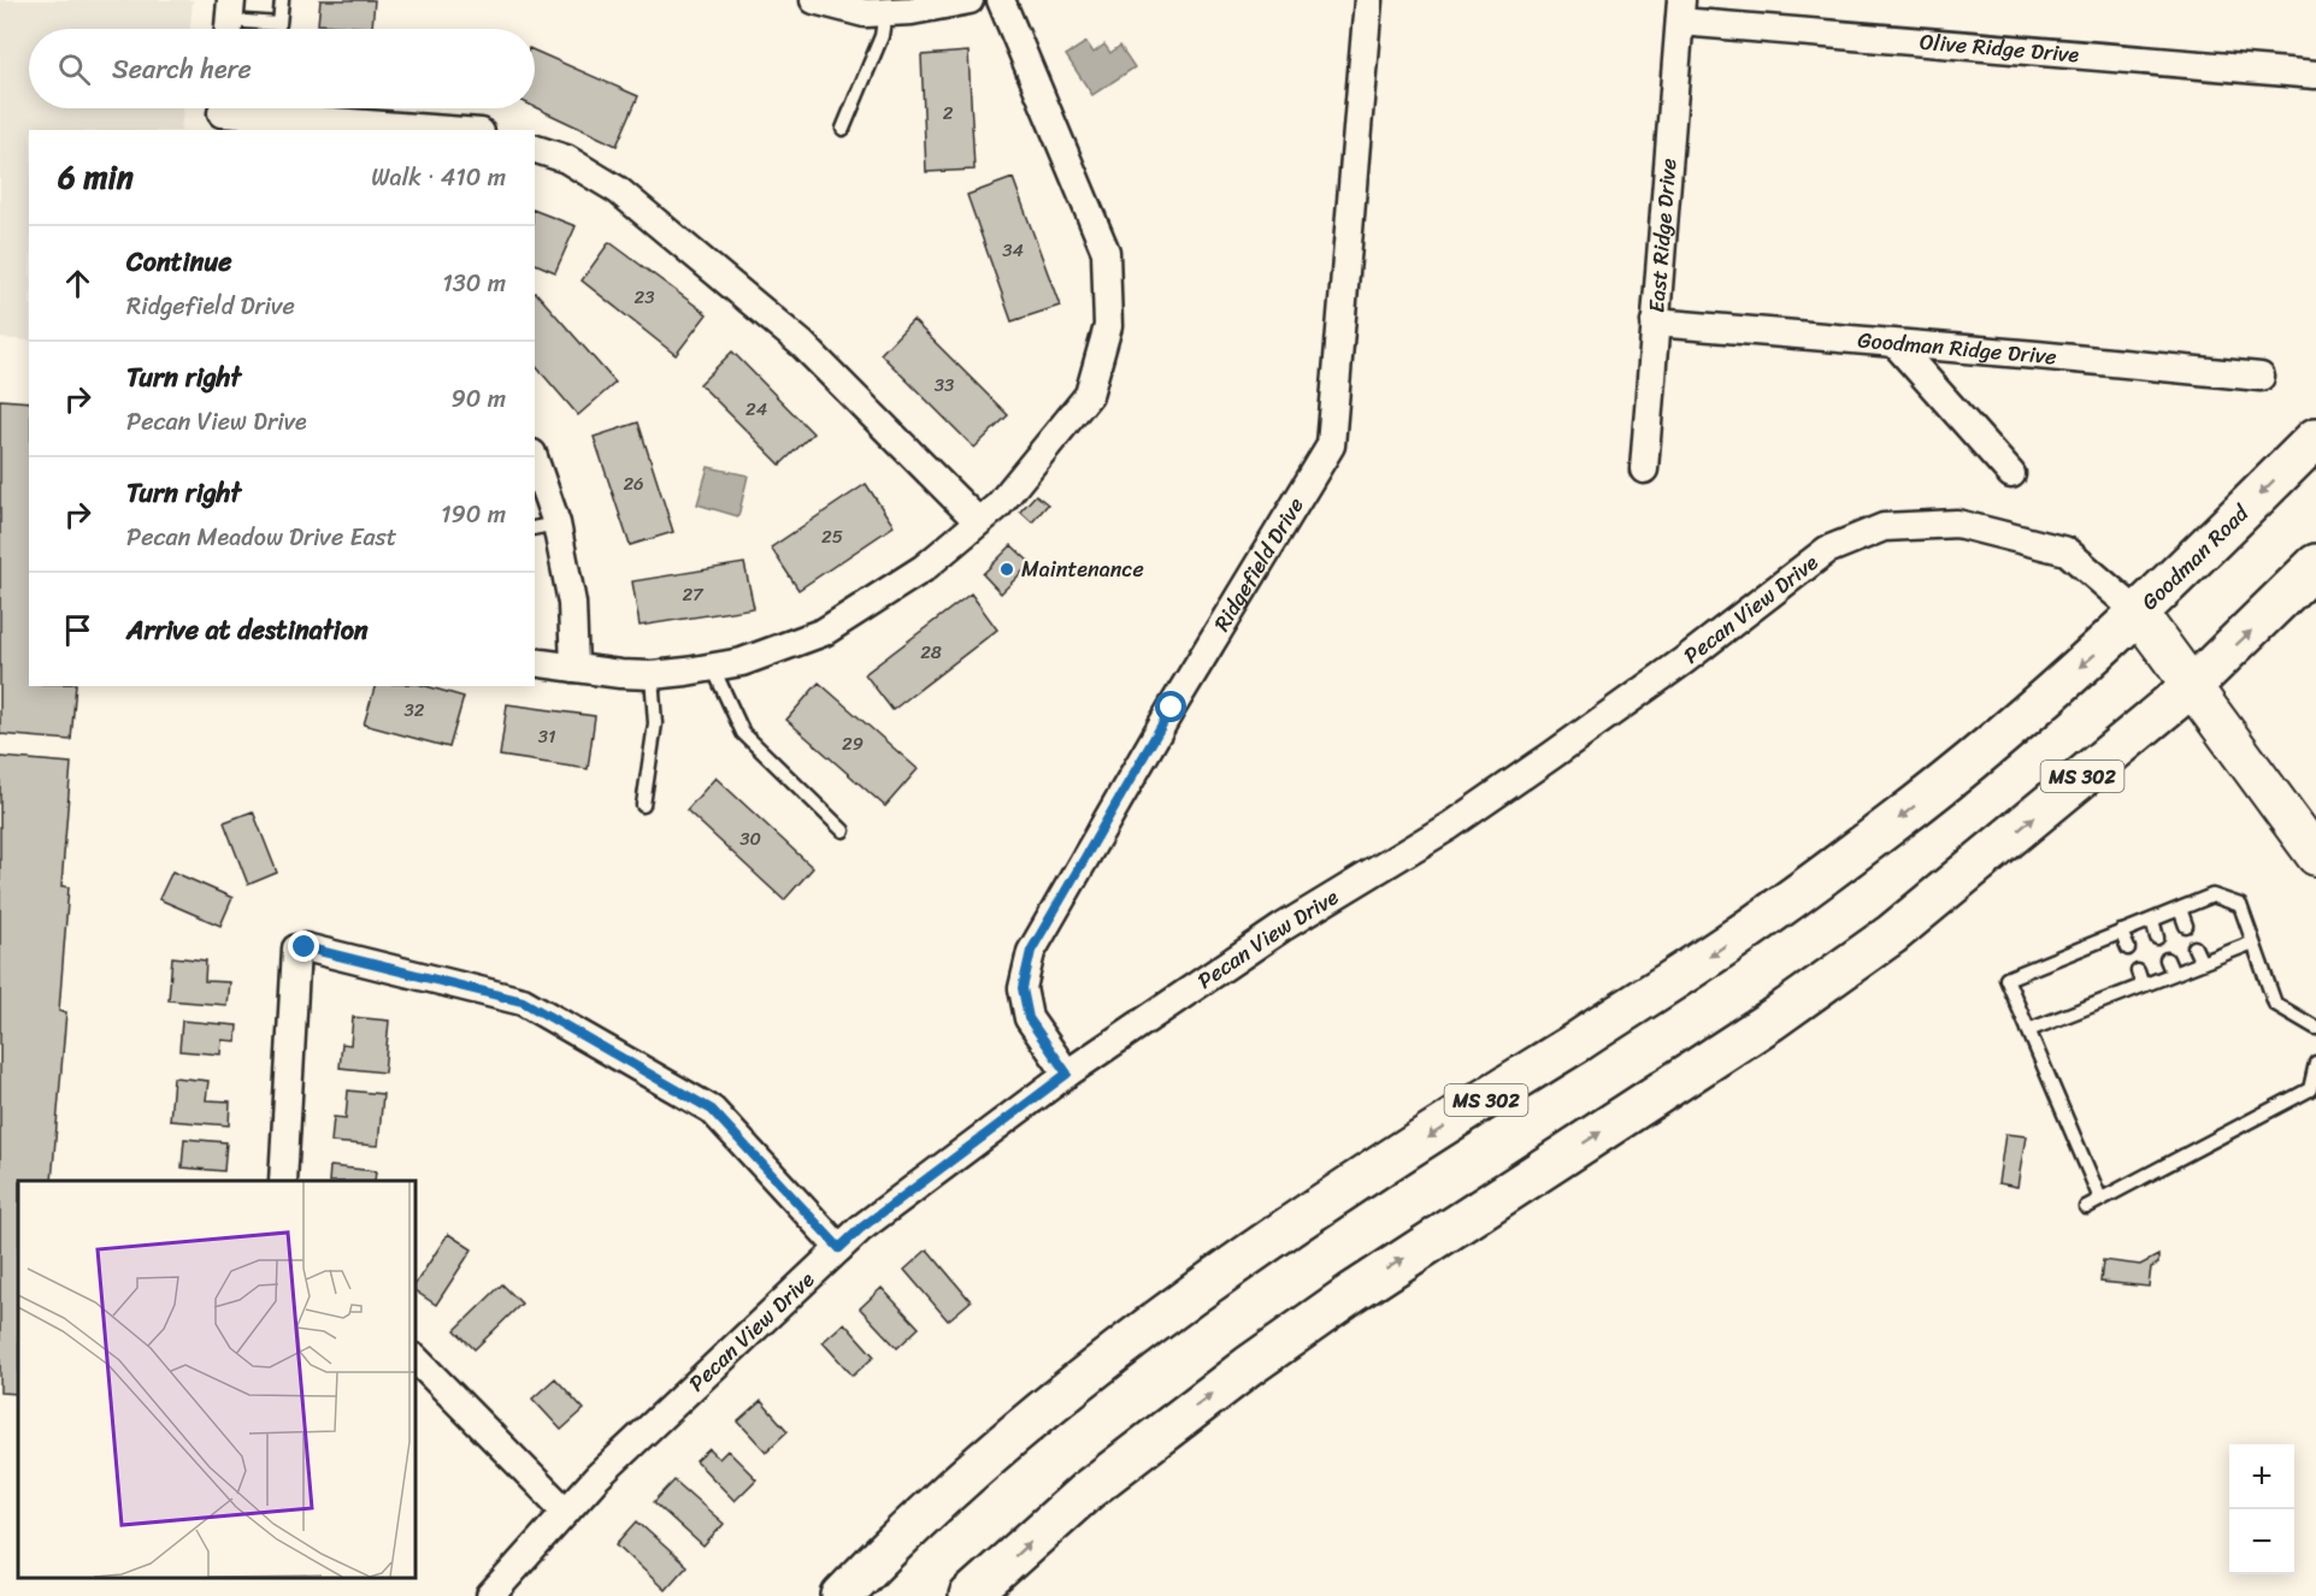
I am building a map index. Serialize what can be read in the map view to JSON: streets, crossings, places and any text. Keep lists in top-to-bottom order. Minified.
{"streets":{"highway":["Goodman Road","MS 302"],"street":["Olive Ridge Drive","East Ridge Drive","Goodman Ridge Drive","Ridgefield Drive","Pecan View Drive"]},"crossings":[["Olive Ridge Drive","East Ridge Drive"],["East Ridge Drive","Goodman Ridge Drive"],["Goodman Road","Pecan View Drive"],["Goodman Road","MS 302"],["Ridgefield Drive","Pecan View Drive"],["Pecan View Drive","MS 302"]],"places":["Maintenance"],"house_numbers":["2","34","23","33","24","26","25","27","28","32","31","29","30"],"page":{"search":"Search here","heading":["6 min","Walk · 410 m"],"list":[["Continue","Ridgefield Drive","130 m"],["Turn right","Pecan View Drive","90 m"],["Turn right","Pecan Meadow Drive East","190 m"],"Arrive at destination"],"map_buttons":["+","−"]}}
